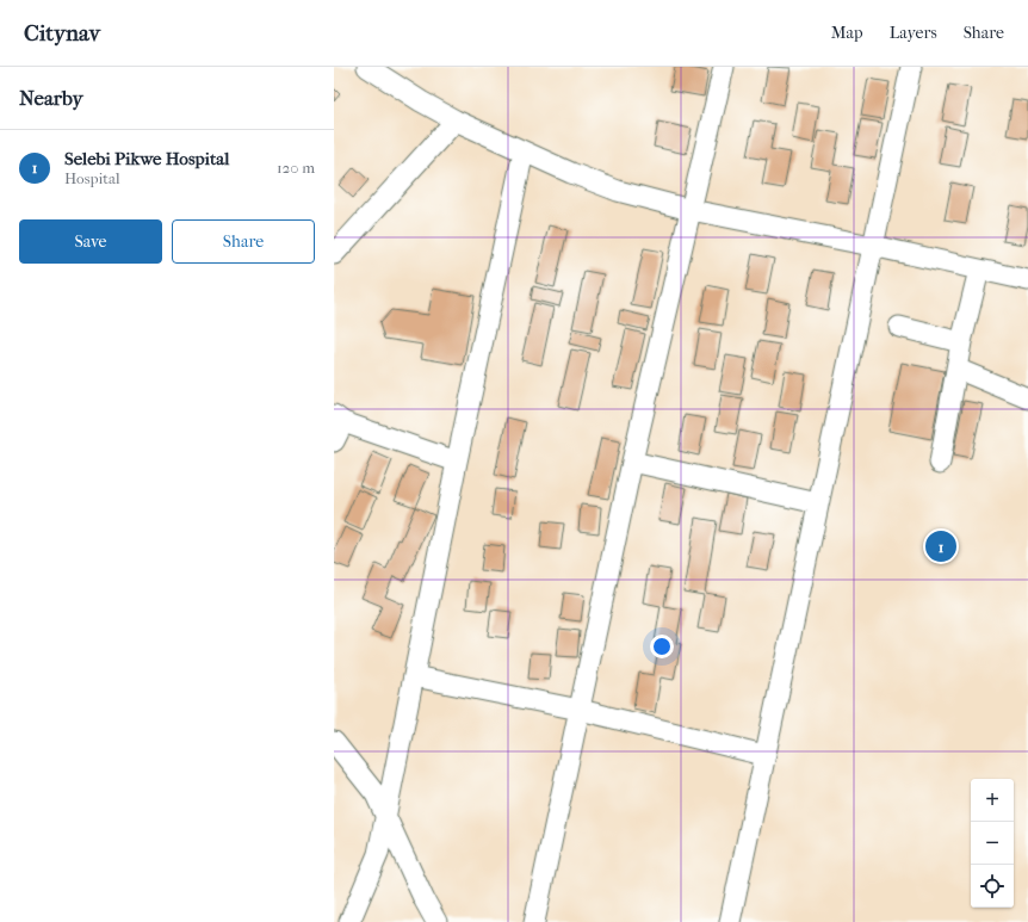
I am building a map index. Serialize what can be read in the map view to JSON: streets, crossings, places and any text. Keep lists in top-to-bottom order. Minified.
{"page":{"header":"Citynav","nav":["Map","Layers","Share"],"heading":"Nearby","list":[{"mark":"1","name":"Selebi Pikwe Hospital","note":"Hospital","value":"120 m"}],"buttons":["Save","Share"],"pins":"1","map_buttons":["+","−"]}}
